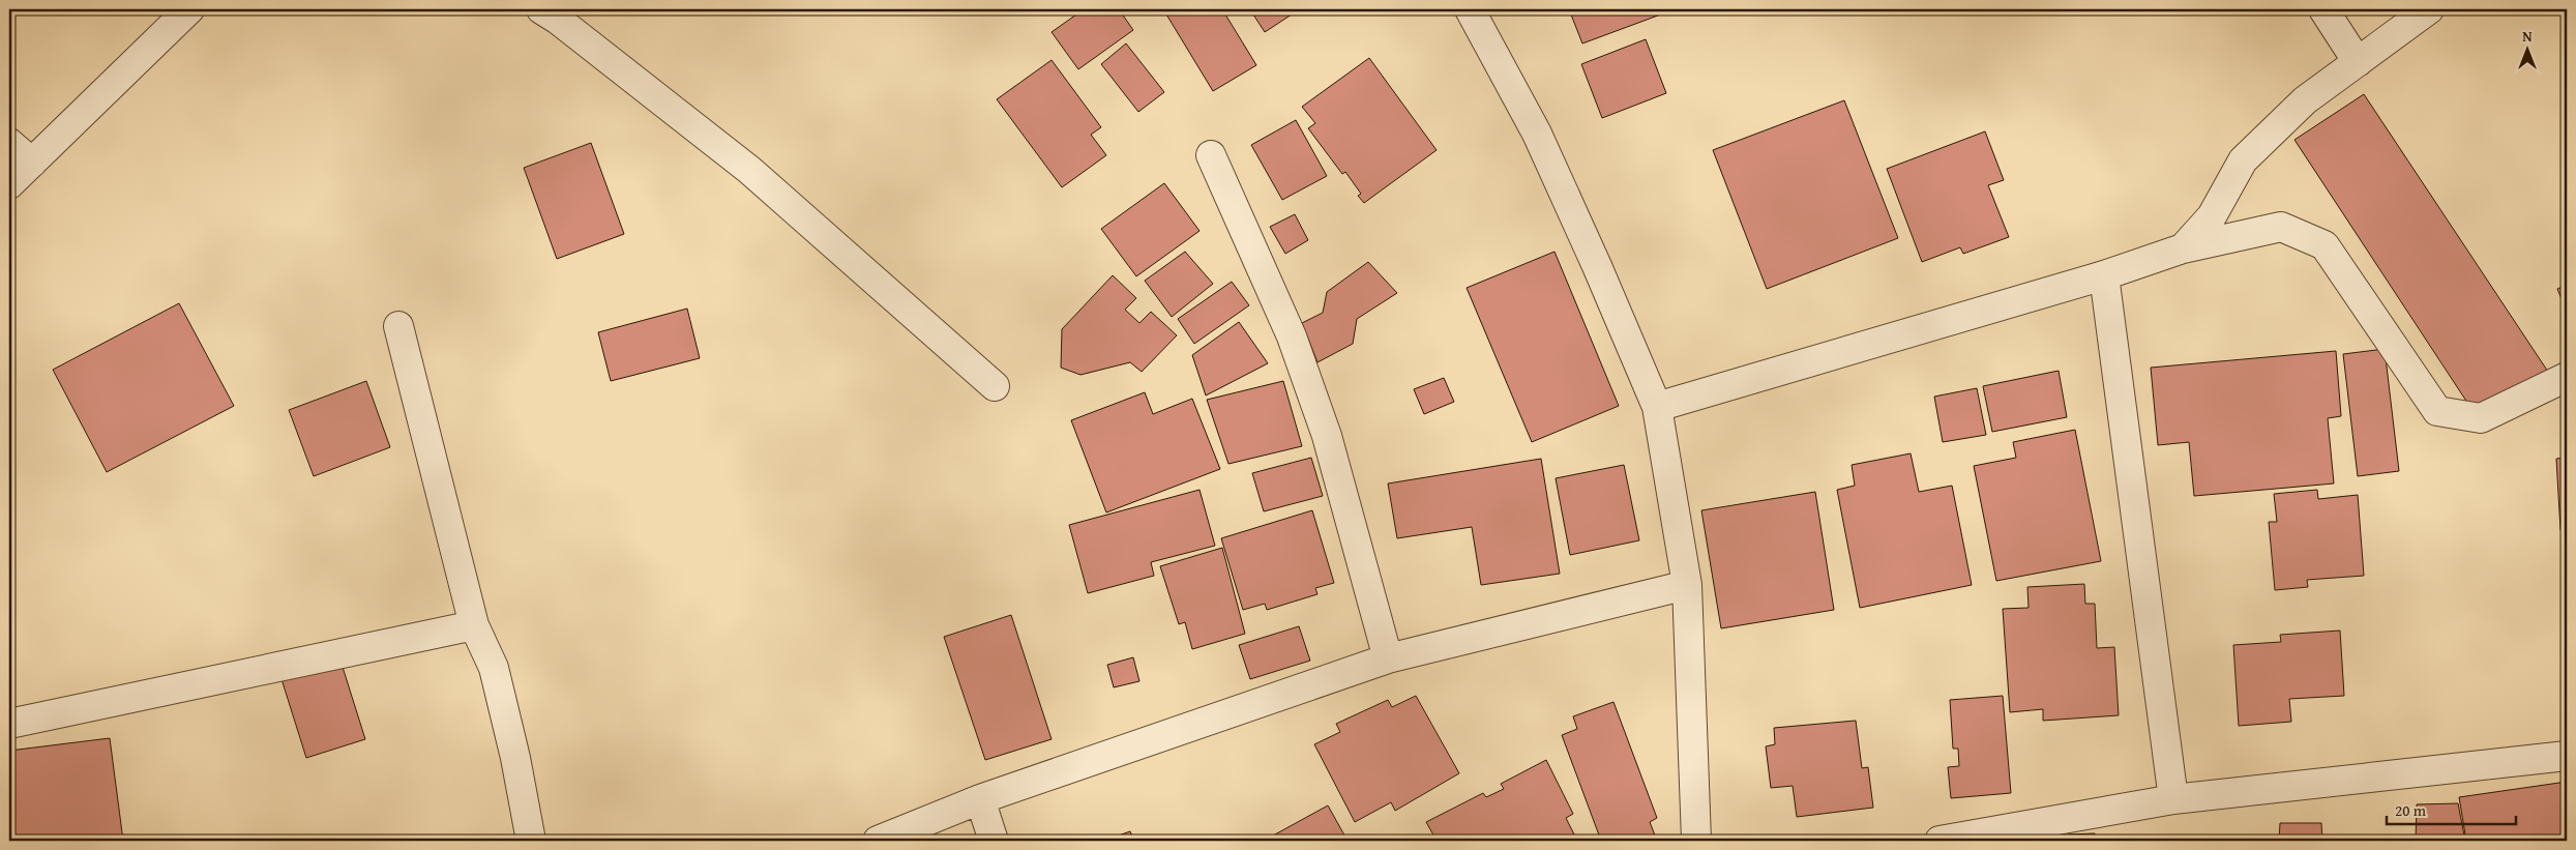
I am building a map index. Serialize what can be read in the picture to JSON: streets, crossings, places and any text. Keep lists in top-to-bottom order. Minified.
{"scale_bar":"20 m","north":"top"}
